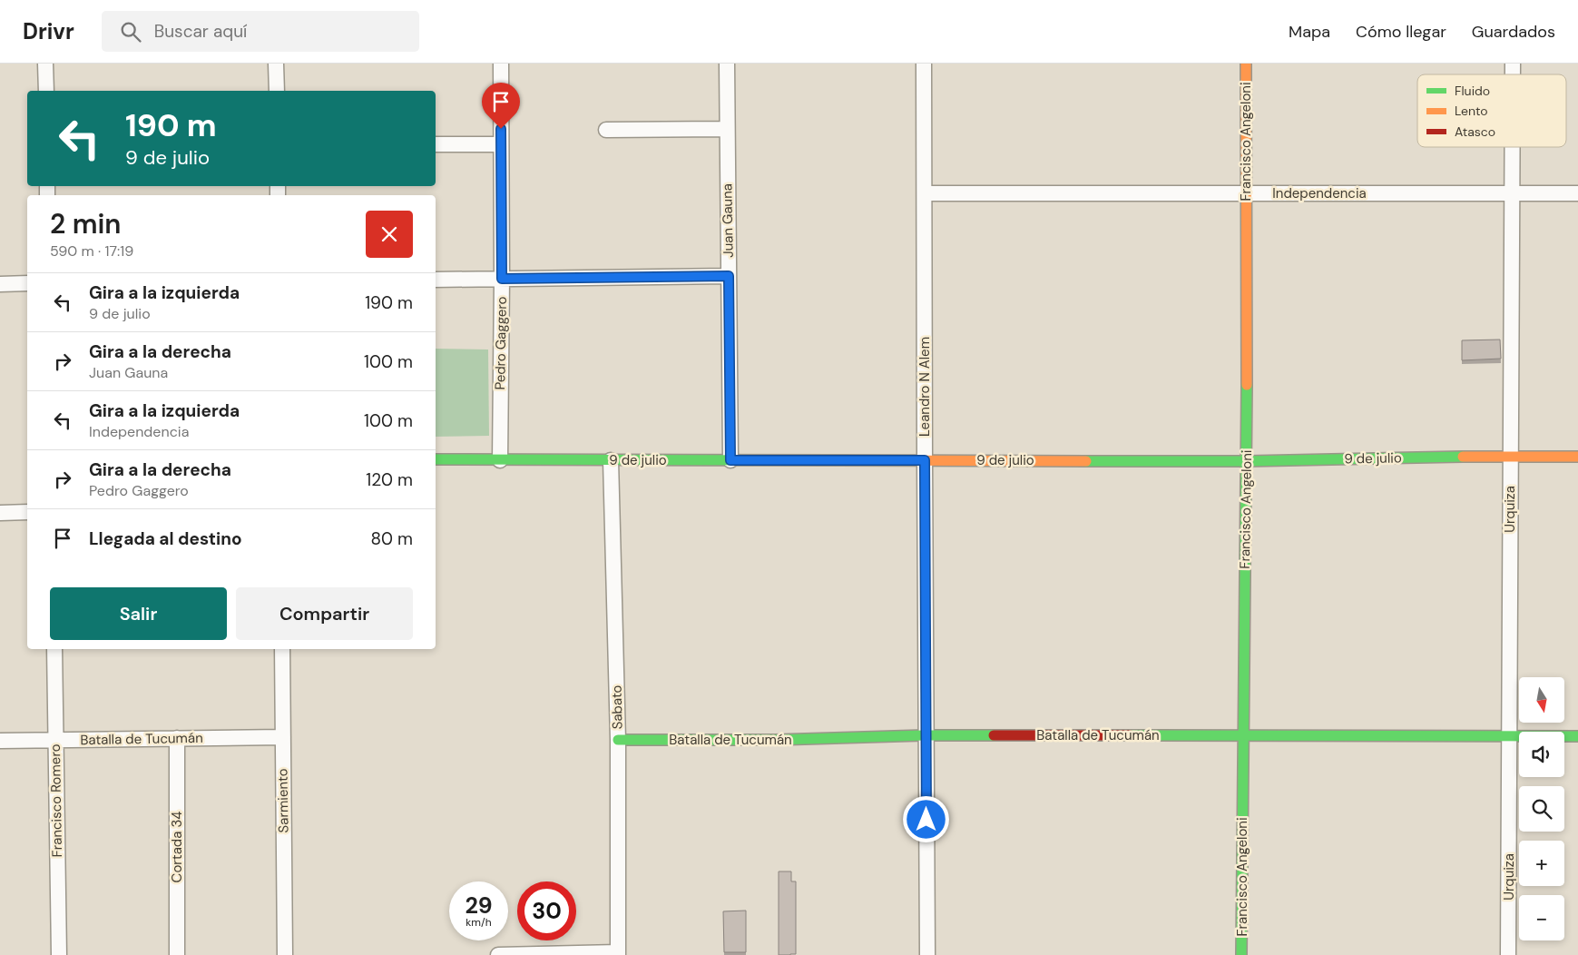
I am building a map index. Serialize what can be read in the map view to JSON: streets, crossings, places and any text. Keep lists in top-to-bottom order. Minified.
{"streets":{"street":["Francisco Angeloni","Independencia","Juan Gauna","Pedro Gaggero","Leandro N Alem","9 de julio","Urquiza","Sabato","Batalla de Tucumán","Francisco Romero","Sarmiento","Cortada 34"]},"crossings":[["Francisco Angeloni","Independencia"],["Francisco Angeloni","9 de julio"],["Francisco Angeloni","Batalla de Tucumán"],["Independencia","Leandro N Alem"],["Independencia","Urquiza"],["Juan Gauna","9 de julio"],["Pedro Gaggero","9 de julio"],["Leandro N Alem","9 de julio"],["Leandro N Alem","Batalla de Tucumán"],["9 de julio","Urquiza"],["9 de julio","Sabato"],["Urquiza","Batalla de Tucumán"],["Sabato","Batalla de Tucumán"],["Batalla de Tucumán","Francisco Romero"],["Batalla de Tucumán","Sarmiento"],["Batalla de Tucumán","Cortada 34"]],"legend":["Fluido","Lento","Atasco"],"north":"bottom","page":{"header":"Drivr","search":"Buscar aquí","nav":["Mapa","Cómo llegar","Guardados"],"turn":["190 m","9 de julio"],"heading":["2 min","590 m · 17:19"],"list":[{"name":"Gira a la izquierda","note":"9 de julio","value":"190 m"},{"name":"Gira a la derecha","note":"Juan Gauna","value":"100 m"},{"name":"Gira a la izquierda","note":"Independencia","value":"100 m"},{"name":"Gira a la derecha","note":"Pedro Gaggero","value":"120 m"},{"name":"Llegada al destino","value":"80 m"}],"buttons":["Salir","Compartir"],"map_buttons":["+","−"],"speed":"29 km/h","limit":"30"}}
